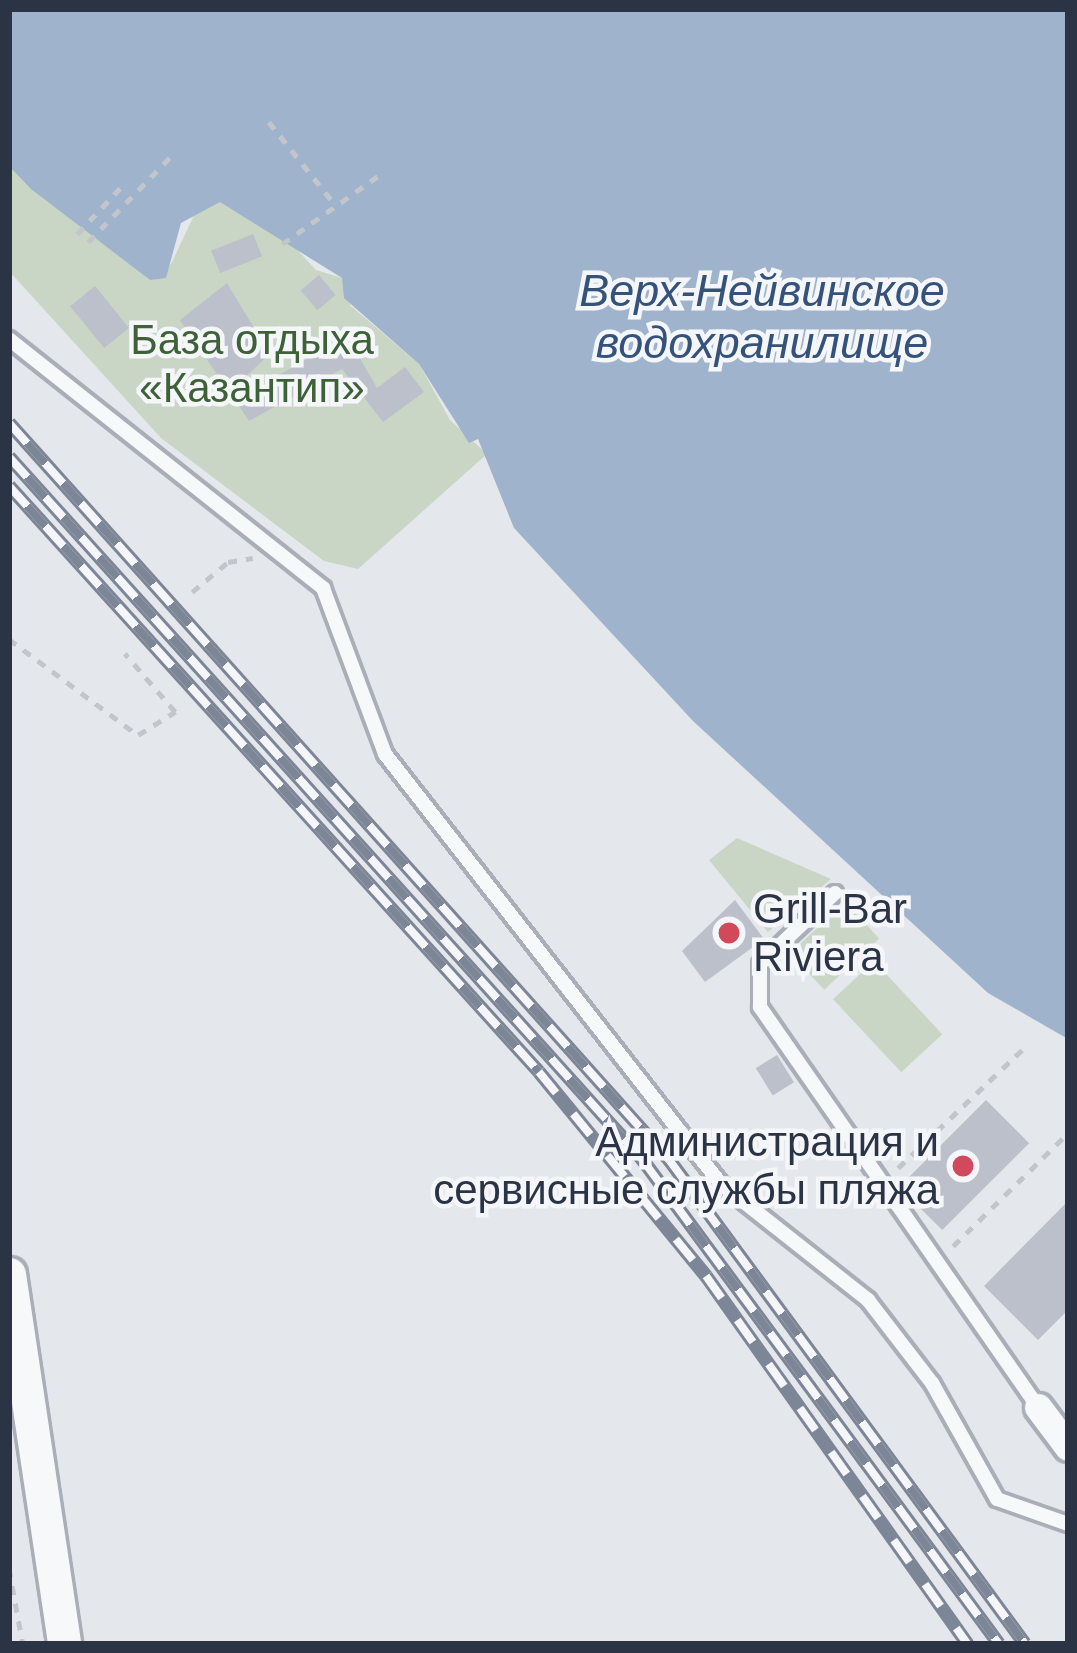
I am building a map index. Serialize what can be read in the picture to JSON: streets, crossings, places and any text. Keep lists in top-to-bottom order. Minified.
{"water":["Верх-Нейвинское водохранилище"],"parks":["База отдыха «Казантип»"],"places":["Grill-Bar Riviera","Администрация и сервисные службы пляжа"]}
